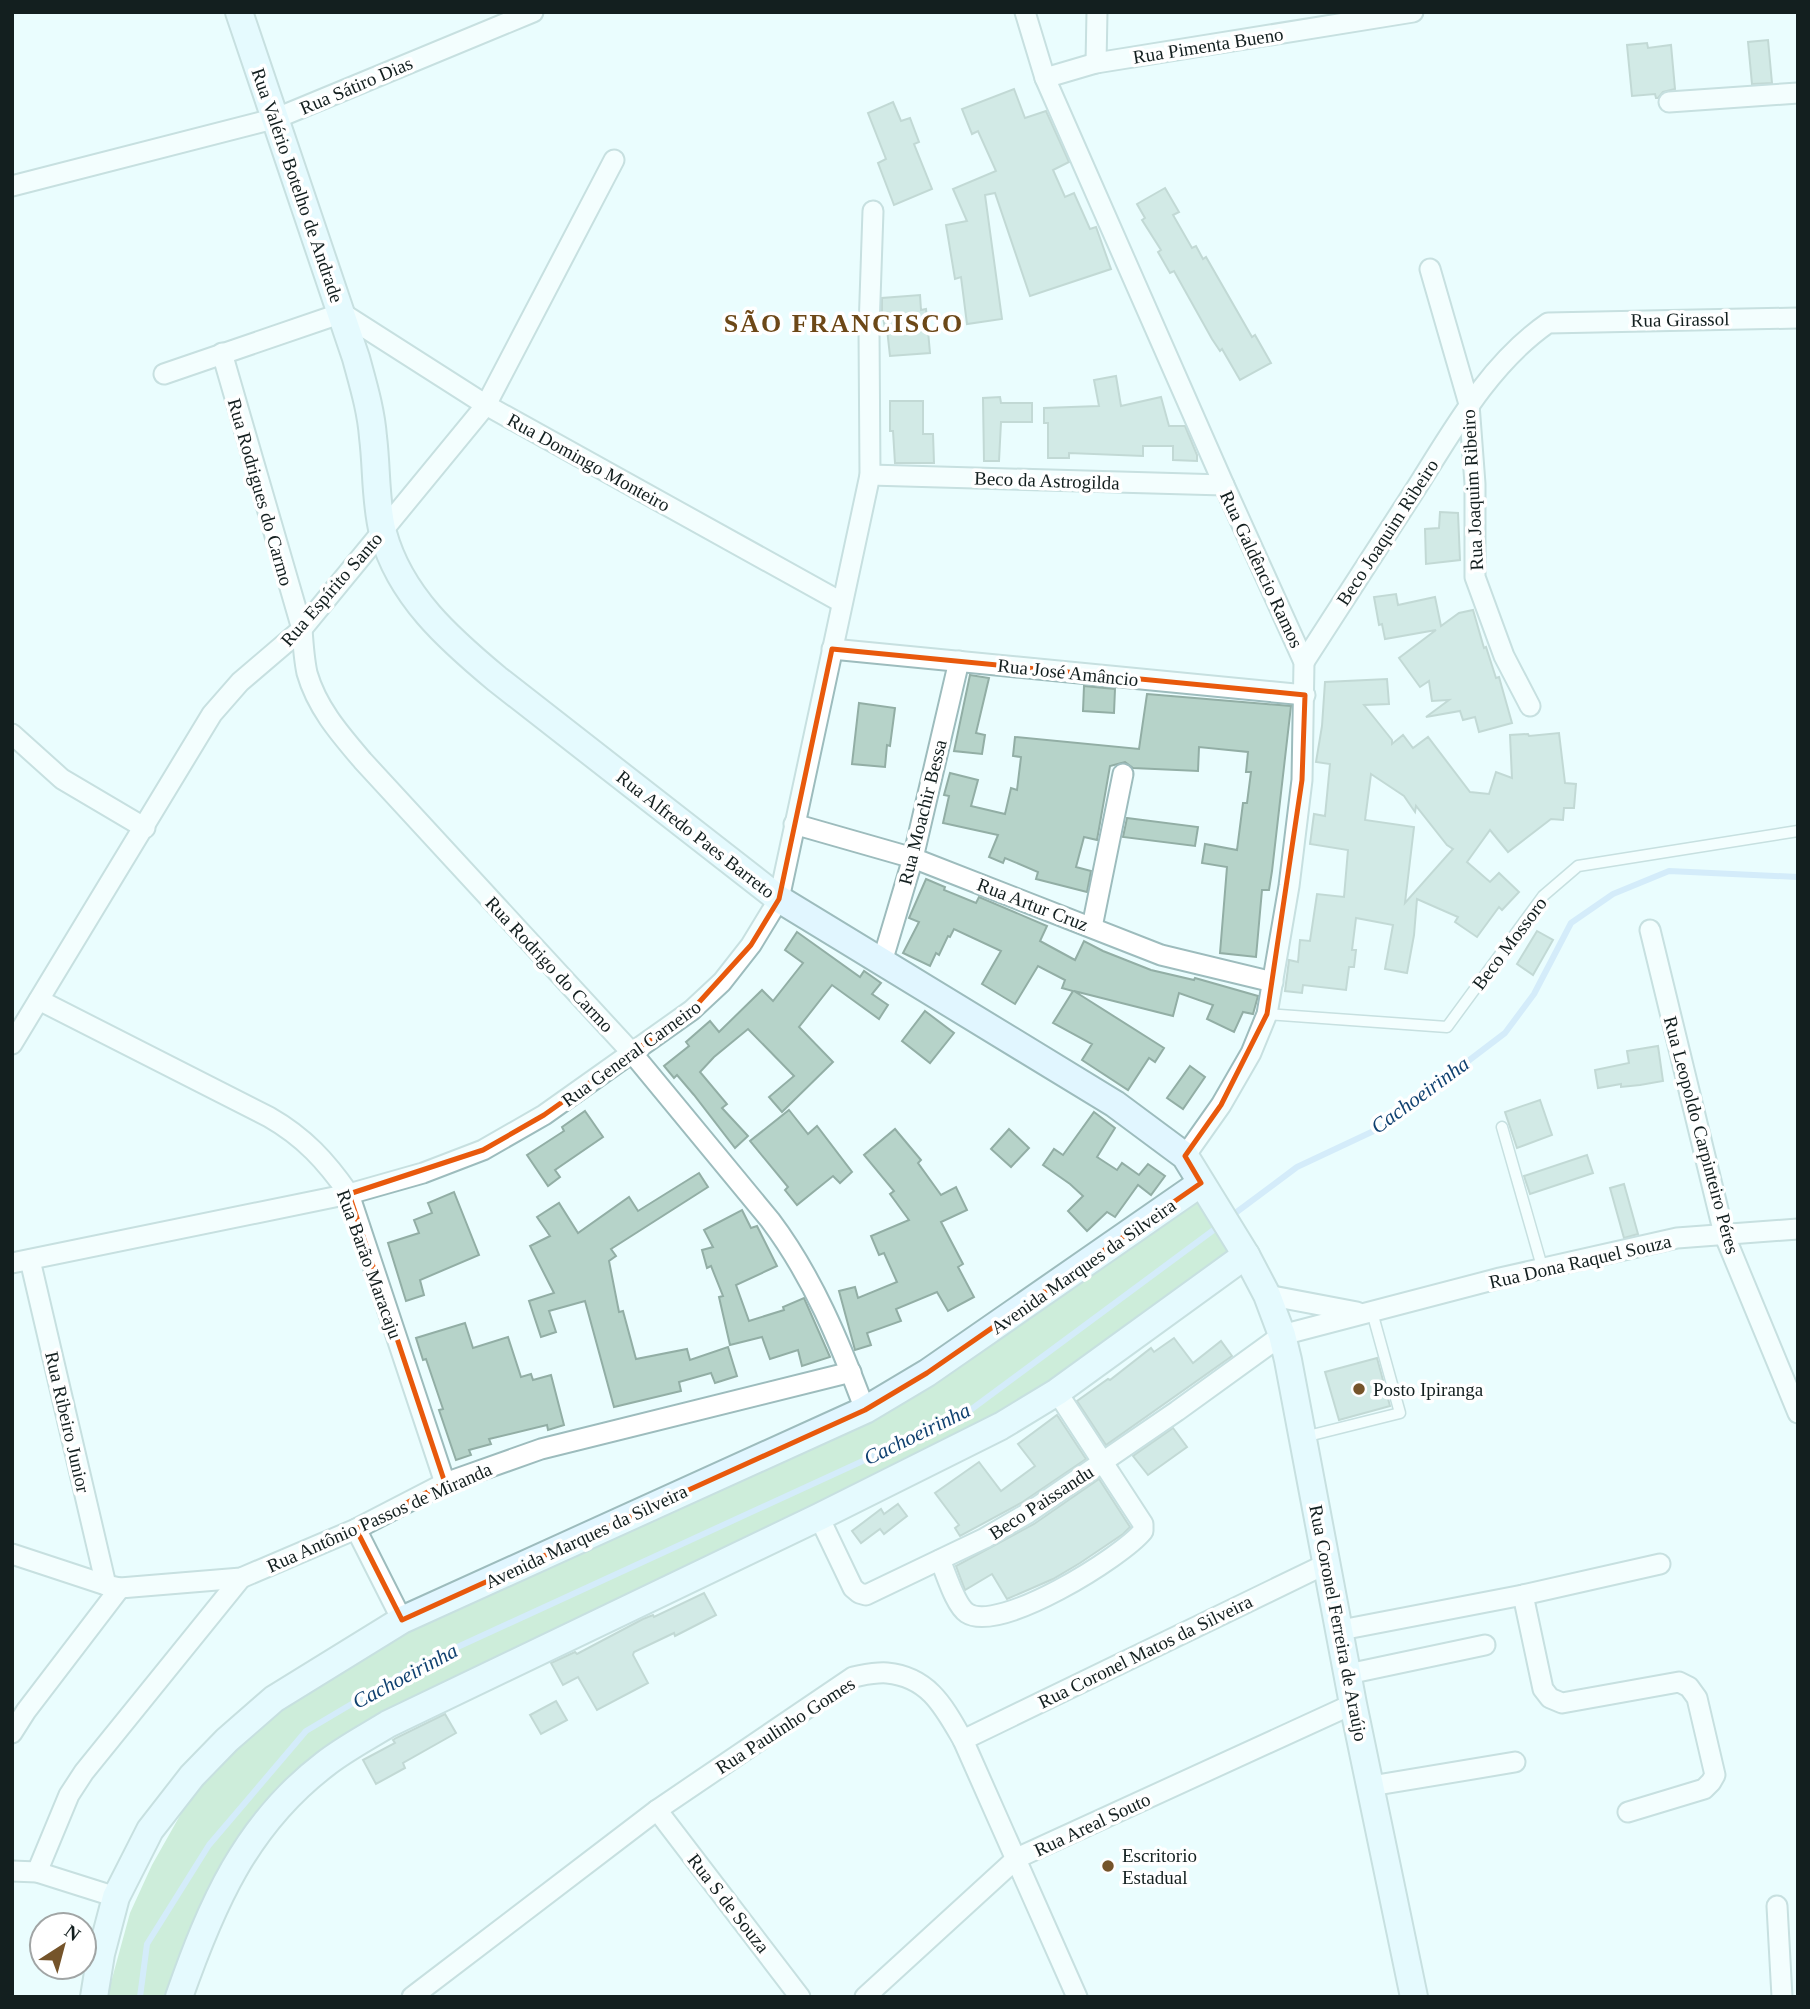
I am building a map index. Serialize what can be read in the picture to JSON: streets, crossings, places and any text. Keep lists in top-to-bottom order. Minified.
{"streets":{"street":["Rua Pimenta Bueno","Rua Sátiro Dias","Rua Valério Botelho de Andrade","Rua Girassol","Rua Domingo Monteiro","Beco da Astrogilda","Rua Joaquim Ribeiro","Rua Rodrigues do Carmo","Beco Joaquim Ribeiro","Rua Galdêncio Ramos","Rua Espírito Santo","Rua José Amâncio","Rua Moachir Bessa","Rua Alfredo Paes Barreto","Rua Artur Cruz","Rua Rodrigo do Carmo","Rua General Carneiro","Rua Leopoldo Carpinteiro Péres","Rua Dona Raquel Souza","Rua Barão Maracaju","Avenida Marques da Silveira","Rua Ribeiro Junior","Beco Paissandu","Rua Antônio Passos de Miranda","Rua Coronel Ferreira de Araújo","Rua Coronel Matos da Silveira","Rua Paulinho Gomes","Rua Areal Souto","Rua S de Souza"],"lane":["Beco Mossoro"]},"crossings":[["Rua Pimenta Bueno","Rua Galdêncio Ramos"],["Rua Sátiro Dias","Rua Valério Botelho de Andrade"],["Rua Valério Botelho de Andrade","Rua Domingo Monteiro"],["Rua Valério Botelho de Andrade","Rua Alfredo Paes Barreto"],["Rua Girassol","Beco Joaquim Ribeiro"],["Rua Domingo Monteiro","Rua Espírito Santo"],["Rua Domingo Monteiro","Rua General Carneiro"],["Beco da Astrogilda","Rua Galdêncio Ramos"],["Beco da Astrogilda","Rua General Carneiro"],["Rua Joaquim Ribeiro","Beco Joaquim Ribeiro"],["Rua Rodrigues do Carmo","Rua Espírito Santo"],["Rua Rodrigues do Carmo","Rua Rodrigo do Carmo"],["Beco Joaquim Ribeiro","Rua Galdêncio Ramos"],["Rua Galdêncio Ramos","Rua José Amâncio"],["Rua Galdêncio Ramos","Rua Alfredo Paes Barreto"],["Rua Galdêncio Ramos","Rua Artur Cruz"],["Rua Galdêncio Ramos","Beco Mossoro"],["Rua Espírito Santo","Rua Alfredo Paes Barreto"],["Rua Espírito Santo","Rua Rodrigo do Carmo"],["Rua Espírito Santo","Rua Barão Maracaju"],["Rua José Amâncio","Rua Moachir Bessa"],["Rua José Amâncio","Rua General Carneiro"],["Rua Moachir Bessa","Rua Alfredo Paes Barreto"],["Rua Moachir Bessa","Rua Artur Cruz"],["Rua Alfredo Paes Barreto","Rua General Carneiro"],["Rua Alfredo Paes Barreto","Avenida Marques da Silveira"],["Rua Alfredo Paes Barreto","Rua Coronel Ferreira de Araújo"],["Rua Artur Cruz","Rua General Carneiro"],["Rua Rodrigo do Carmo","Rua General Carneiro"],["Rua Rodrigo do Carmo","Avenida Marques da Silveira"],["Rua Rodrigo do Carmo","Rua Antônio Passos de Miranda"],["Rua General Carneiro","Rua Barão Maracaju"],["Rua General Carneiro","Rua Ribeiro Junior"],["Rua Leopoldo Carpinteiro Péres","Rua Dona Raquel Souza"],["Rua Dona Raquel Souza","Beco Paissandu"],["Rua Dona Raquel Souza","Rua Coronel Ferreira de Araújo"],["Rua Barão Maracaju","Rua Antônio Passos de Miranda"],["Rua Ribeiro Junior","Rua Antônio Passos de Miranda"],["Beco Paissandu","Rua Coronel Ferreira de Araújo"],["Rua Coronel Ferreira de Araújo","Rua Coronel Matos da Silveira"],["Rua Coronel Ferreira de Araújo","Rua Areal Souto"],["Rua Coronel Matos da Silveira","Rua Paulinho Gomes"],["Rua Paulinho Gomes","Rua Areal Souto"],["Rua Paulinho Gomes","Rua S de Souza"]],"districts":["SÃO FRANCISCO"],"water":["Cachoeirinha"],"places":["Posto Ipiranga","Escritorio Estadual"],"north":"top right"}
